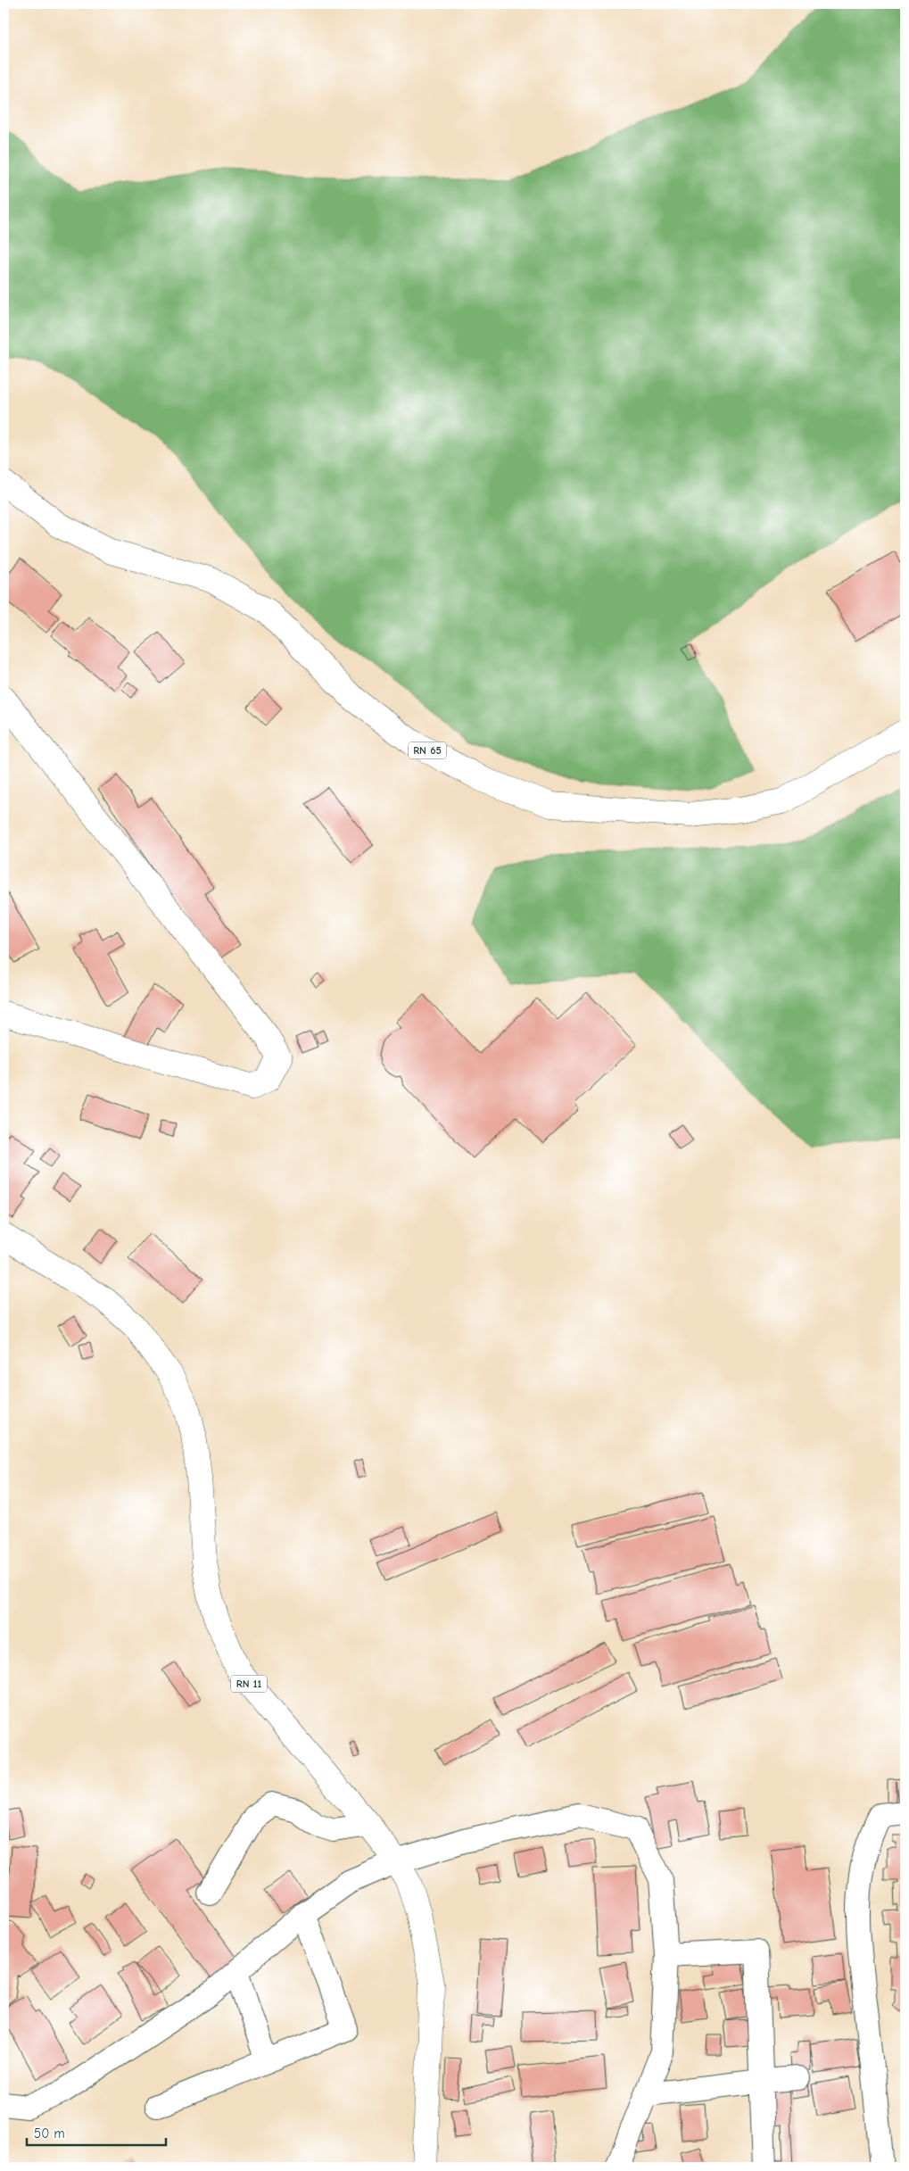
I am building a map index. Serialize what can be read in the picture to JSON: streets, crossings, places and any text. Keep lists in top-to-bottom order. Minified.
{"streets":{"main road":["RN 65","RN 11"]},"scale_bar":"50 m"}
